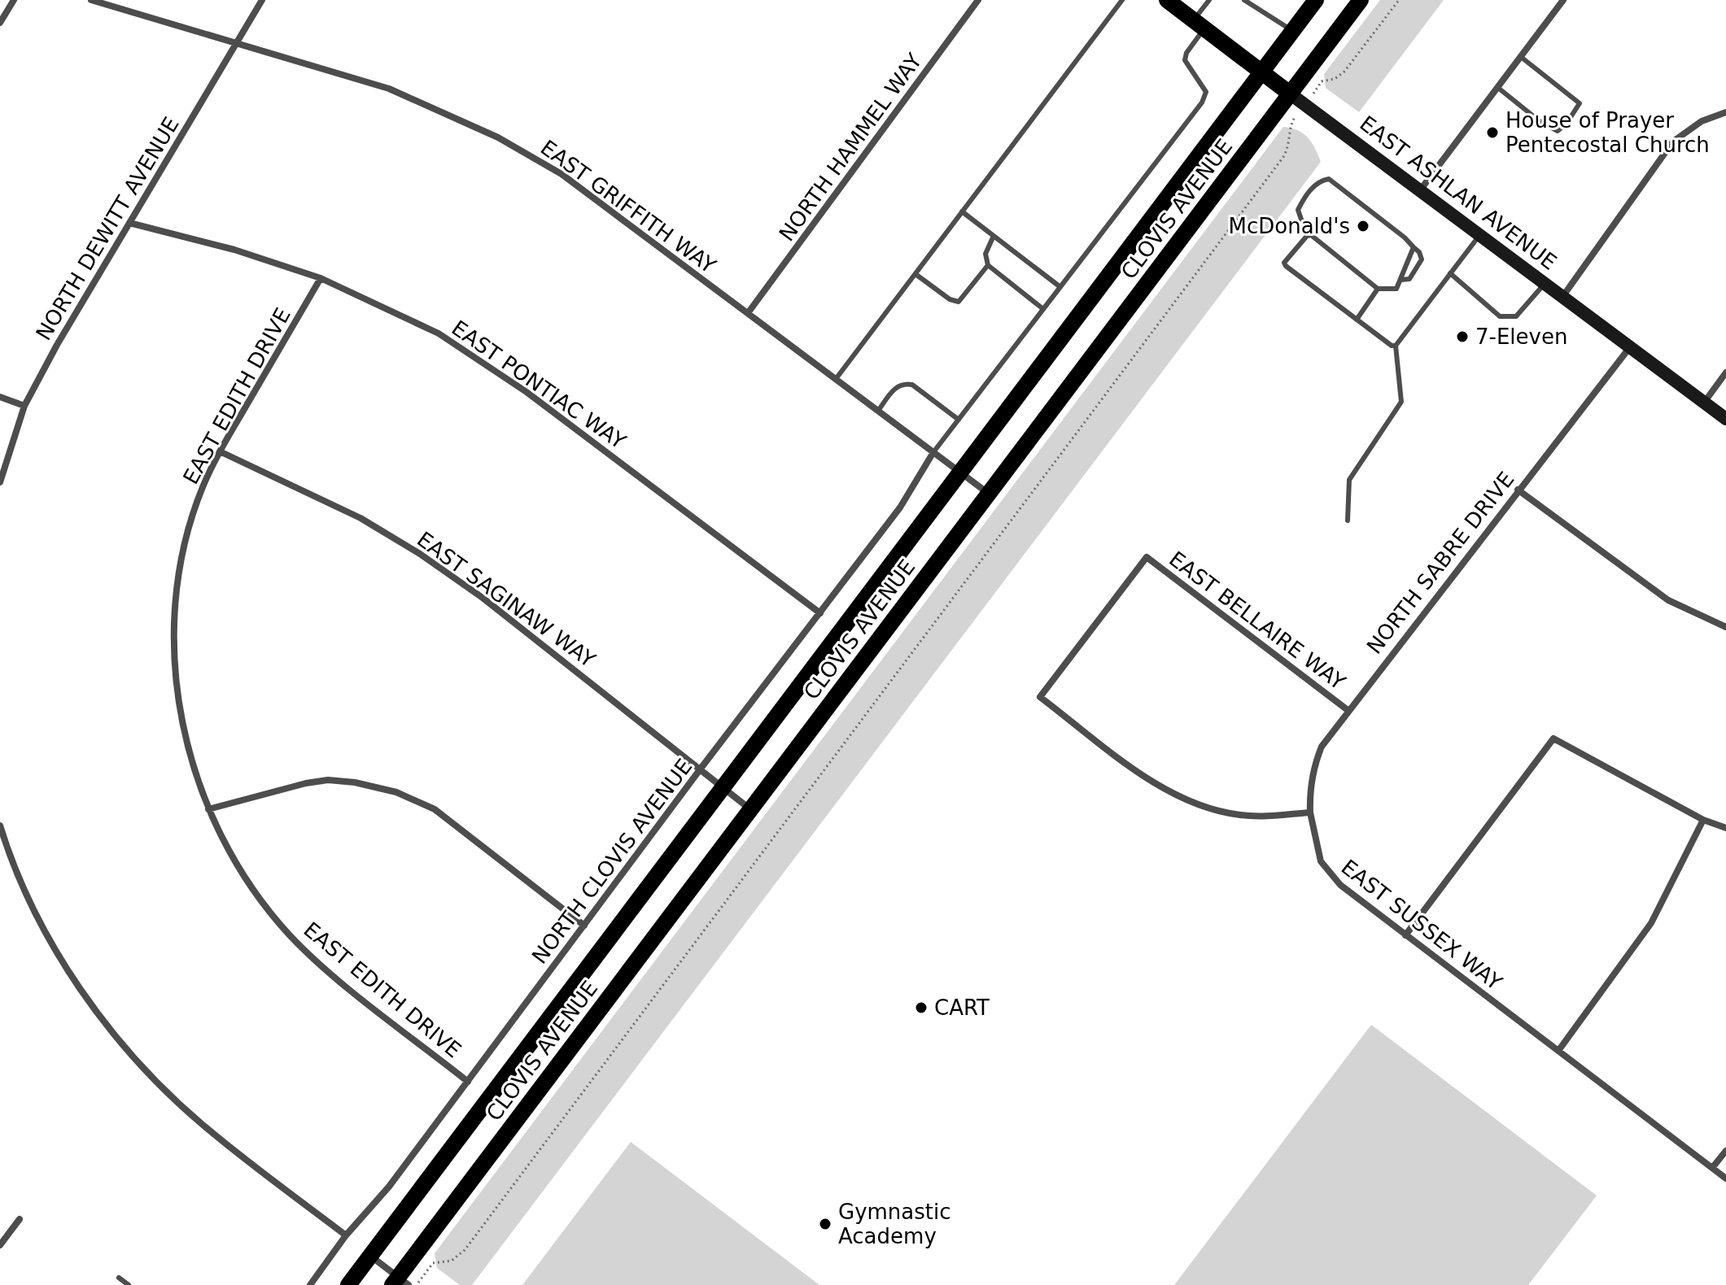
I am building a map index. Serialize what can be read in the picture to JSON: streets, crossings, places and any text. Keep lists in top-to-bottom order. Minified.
{"streets":{"main road":["EAST ASHLAN AVENUE","CLOVIS AVENUE"],"street":["NORTH HAMMEL WAY","EAST GRIFFITH WAY","NORTH DEWITT AVENUE","EAST PONTIAC WAY","EAST EDITH DRIVE","NORTH SABRE DRIVE","EAST SAGINAW WAY","EAST BELLAIRE WAY","NORTH CLOVIS AVENUE","EAST SUSSEX WAY"]},"crossings":[["NORTH HAMMEL WAY","EAST GRIFFITH WAY"],["EAST ASHLAN AVENUE","CLOVIS AVENUE"],["EAST ASHLAN AVENUE","NORTH SABRE DRIVE"],["EAST GRIFFITH WAY","CLOVIS AVENUE"],["EAST GRIFFITH WAY","NORTH DEWITT AVENUE"],["EAST GRIFFITH WAY","NORTH CLOVIS AVENUE"],["CLOVIS AVENUE","EAST SAGINAW WAY"],["NORTH DEWITT AVENUE","EAST PONTIAC WAY"],["EAST PONTIAC WAY","EAST EDITH DRIVE"],["EAST PONTIAC WAY","NORTH CLOVIS AVENUE"],["EAST EDITH DRIVE","EAST SAGINAW WAY"],["EAST EDITH DRIVE","NORTH CLOVIS AVENUE"],["NORTH SABRE DRIVE","EAST BELLAIRE WAY"],["NORTH SABRE DRIVE","EAST SUSSEX WAY"],["EAST SAGINAW WAY","NORTH CLOVIS AVENUE"],["EAST BELLAIRE WAY","EAST SUSSEX WAY"]],"places":["House of Prayer Pentecostal Church","McDonald's","7-Eleven","CART","Gymnastic Academy"]}
